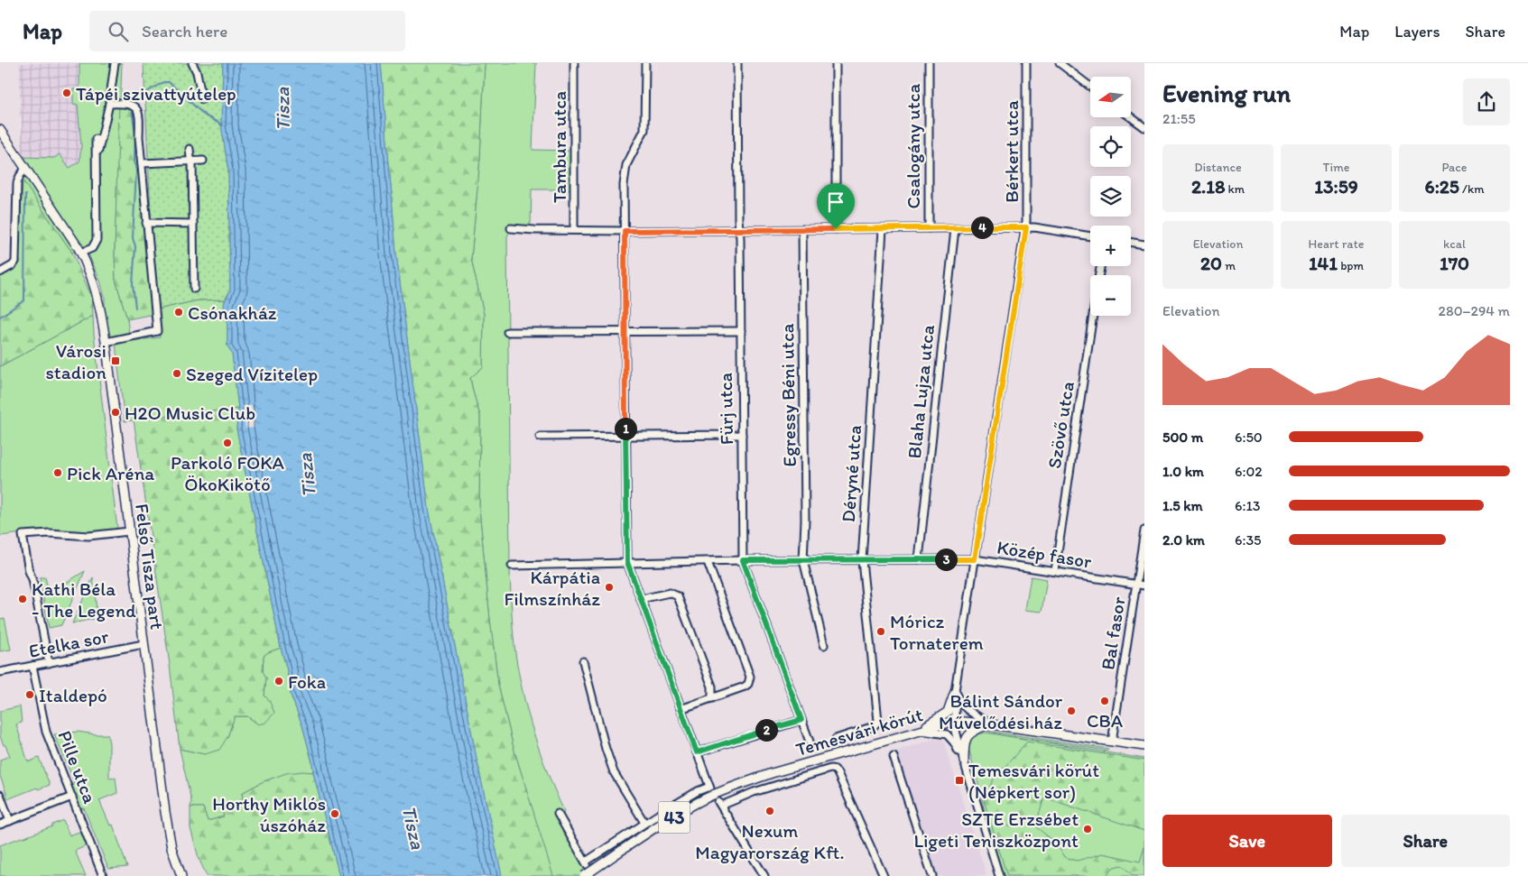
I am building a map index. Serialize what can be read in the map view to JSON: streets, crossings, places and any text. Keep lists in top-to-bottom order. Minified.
{"streets":{"main road":["Felső Tisza part","Temesvári körút","43"],"street":["Csalogány utca","Tambura utca","Bérkert utca","Blaha Lujza utca","Egressy Béni utca","Fürj utca","Szövő utca","Déryné utca","Közép fasor","Bal fasor","Etelka sor","Pille utca"]},"crossings":[["Bérkert utca","Közép fasor"],["Bérkert utca","Temesvári körút"],["Blaha Lujza utca","Közép fasor"],["Egressy Béni utca","Közép fasor"],["Fürj utca","Közép fasor"],["Fürj utca","Temesvári körút"],["Szövő utca","Közép fasor"],["Déryné utca","Közép fasor"],["Déryné utca","Temesvári körút"],["Közép fasor","Bal fasor"],["Felső Tisza part","Etelka sor"],["Bal fasor","Temesvári körút"],["Etelka sor","Pille utca"]],"water":["Tisza"],"places":{"other":["Tápéi szivattyútelep","Csónakház","Szeged Vízitelep","H2O Music Club","Parkoló FOKA ÖkoKikötő","Pick Aréna","Kárpátia Filmszínház","Kathi Béla - The Legend","Móricz Tornaterem","Foka","Italdepó","CBA","Bálint Sándor Művelődési ház","Nexum Magyarország Kft.","Horthy Miklós úszóház","SZTE Erzsébet Ligeti Teniszközpont"],"transit":["Városi stadion","Temesvári körút (Népkert sor)"]},"north":"left","page":{"header":"Map","search":"Search here","nav":["Map","Layers","Share"],"heading":["Evening run","21:55"],"map_buttons":["+","−"],"stats":[["Distance","2.18 km"],["Time","13:59"],["Pace","6:25 /km"],["Elevation","20 m"],["Heart rate","141 bpm"],["kcal","170"]],"pins":["4","1","3","2"],"chart":["Elevation","280–294 m"],"list":[{"name":"500 m","note":"6:50"},{"name":"1.0 km","note":"6:02"},{"name":"1.5 km","note":"6:13"},{"name":"2.0 km","note":"6:35"}],"buttons":["Save","Share"]}}
